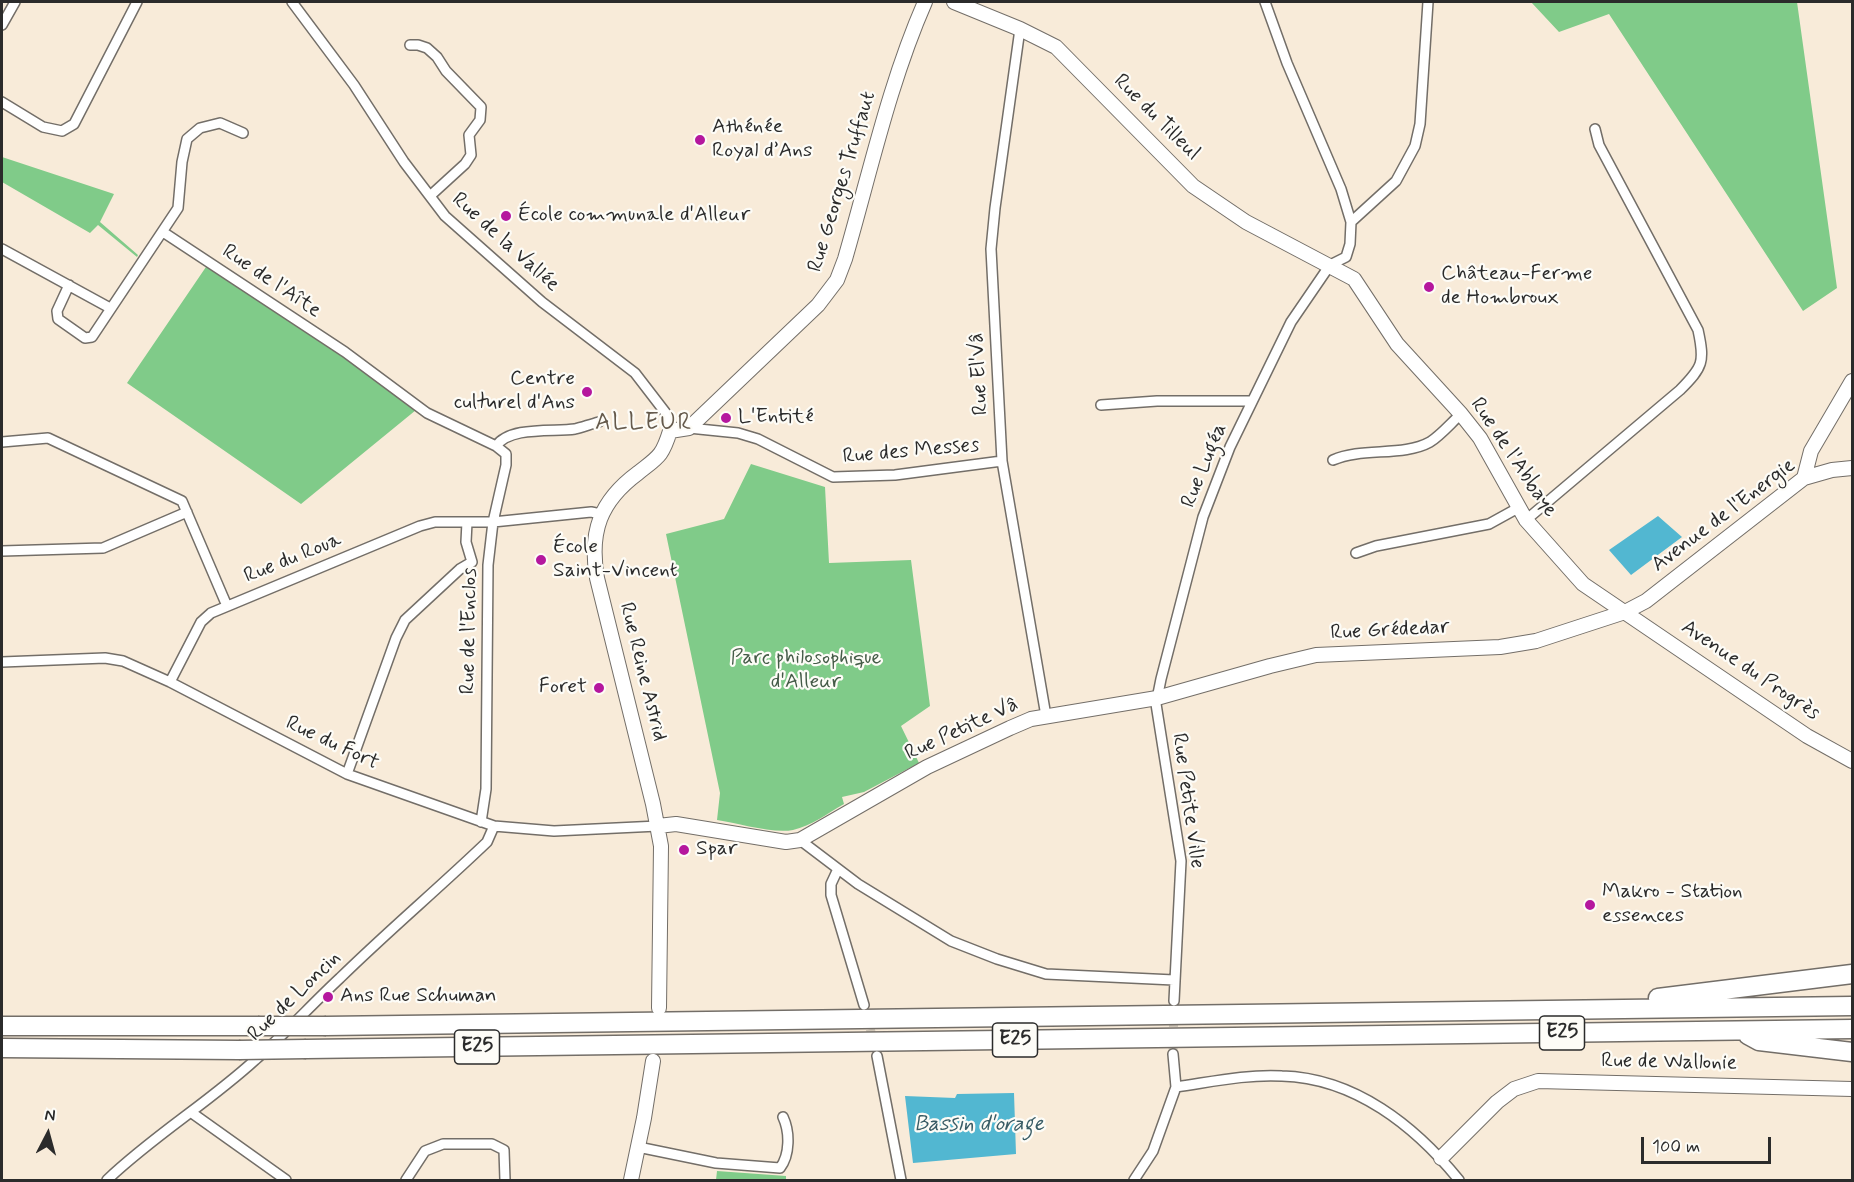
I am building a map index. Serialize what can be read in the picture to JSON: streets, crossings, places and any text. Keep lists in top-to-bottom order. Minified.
{"streets":{"highway":["E25"],"street":["Rue du Tilleul","Rue Georges Truffaut","Rue de la Vallée","Rue de l'Aîte","Rue El'Vâ","Rue des Messes","Rue de l'Abbaye","Rue Lugéa","Avenue de l'Energie","Rue du Roua","Rue de l'Enclos","Rue Grédedar","Avenue du Progrès","Rue Reine Astrid","Rue Petite Vâ","Rue du Fort","Rue Petite Ville","Rue de Loncin","Rue de Wallonie"]},"crossings":[["Rue du Tilleul","Rue El'Vâ"],["Rue du Tilleul","Rue de l'Abbaye"],["Rue du Tilleul","Rue Lugéa"],["Rue Georges Truffaut","Rue des Messes"],["Rue de la Vallée","Rue Reine Astrid"],["Rue de l'Aîte","Rue de l'Enclos"],["Rue El'Vâ","Rue des Messes"],["Rue El'Vâ","Rue Petite Vâ"],["Rue de l'Abbaye","Rue Lugéa"],["Rue de l'Abbaye","Avenue de l'Energie"],["Rue de l'Abbaye","Rue Grédedar"],["Rue de l'Abbaye","Avenue du Progrès"],["Rue Lugéa","Rue Grédedar"],["Rue Lugéa","Rue Petite Vâ"],["Rue Lugéa","Rue Petite Ville"],["Avenue de l'Energie","Rue Grédedar"],["Avenue de l'Energie","Avenue du Progrès"],["Rue du Roua","Rue de l'Enclos"],["Rue du Roua","Rue Reine Astrid"],["Rue du Roua","Rue du Fort"],["Rue de l'Enclos","Rue du Fort"],["Rue Grédedar","Avenue du Progrès"],["Rue Grédedar","Rue Petite Vâ"],["Rue Grédedar","Rue Petite Ville"],["Rue Reine Astrid","Rue du Fort"],["Rue Petite Vâ","Rue Petite Ville"],["Rue du Fort","Rue de Loncin"]],"districts":["ALLEUR"],"water":["Bassin d'orage"],"parks":["Parc philosophique d'Alleur"],"places":["Athénée Royal d’Ans","École communale d'Alleur","Château-Ferme de Hombroux","Centre culturel d'Ans","L'Entité","École Saint-Vincent","Foret","Spar","Makro - Station essences","Ans Rue Schuman"],"scale_bar":"100 m","north":"top"}
